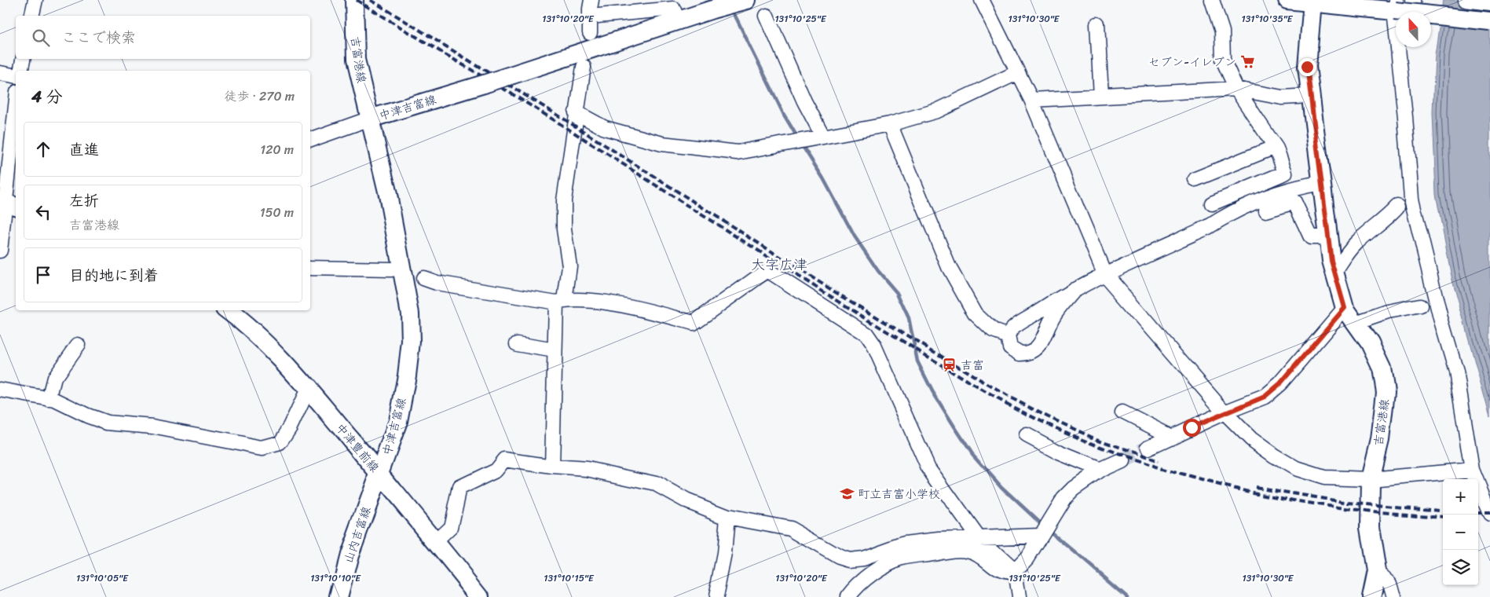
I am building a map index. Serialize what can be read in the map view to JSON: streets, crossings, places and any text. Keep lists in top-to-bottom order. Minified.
{"streets":{"main road":["吉富港線","中津吉富線","中津豊前線","山内吉富線"]},"crossings":[["吉富港線","中津吉富線"],["中津吉富線","中津豊前線"],["中津吉富線","山内吉富線"],["中津豊前線","山内吉富線"]],"districts":["大字広津"],"places":{"supermarket":["セブン-イレブン"],"station":["吉富"],"school or university":["町立吉富小学校"]},"north":"top","page":{"search":"ここで検索","heading":["4 分","徒歩 · 270 m"],"list":[["直進","120 m"],["左折","吉富港線","150 m"],"目的地に到着"],"map_buttons":["+","−"]},"coordinates":["131°10'20\"E","131°10'25\"E","131°10'30\"E","131°10'35\"E","131°10'05\"E","131°10'10\"E","131°10'15\"E"]}
